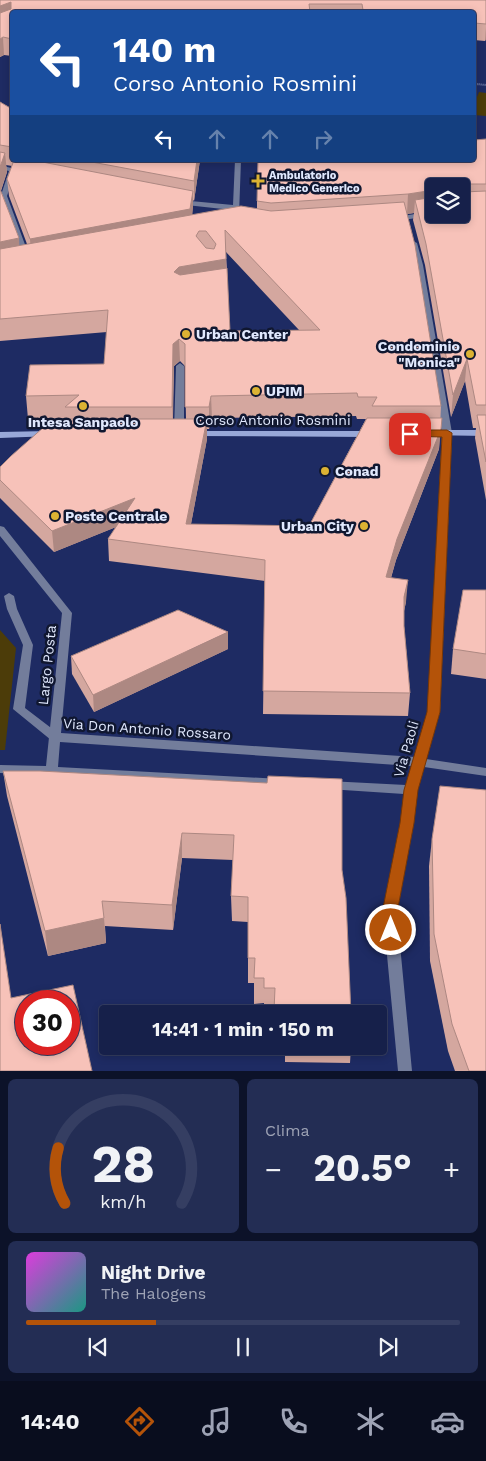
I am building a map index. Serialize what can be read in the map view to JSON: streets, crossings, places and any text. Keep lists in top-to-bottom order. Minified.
{"streets":{"main road":["Corso Antonio Rosmini"],"street":["Largo Posta","Via Don Antonio Rossaro","Via Paoli"]},"crossings":[["Largo Posta","Via Don Antonio Rossaro"],["Via Don Antonio Rossaro","Via Paoli"]],"places":{"health":["Ambulatorio Medico Generico"],"other":["Urban Center","Condominio \"Monica\"","UPIM","Intesa Sanpaolo","Conad","Poste Centrale","Urban City"]},"page":{"turn":["140 m","Corso Antonio Rosmini"],"limit":"30","trip":"14:41 · 1 min · 150 m","tile":"Clima","heat":["−","20.5°","+"],"song":["Night Drive","The Halogens"],"tabs":"14:40","gauge":["28","km/h"]}}
